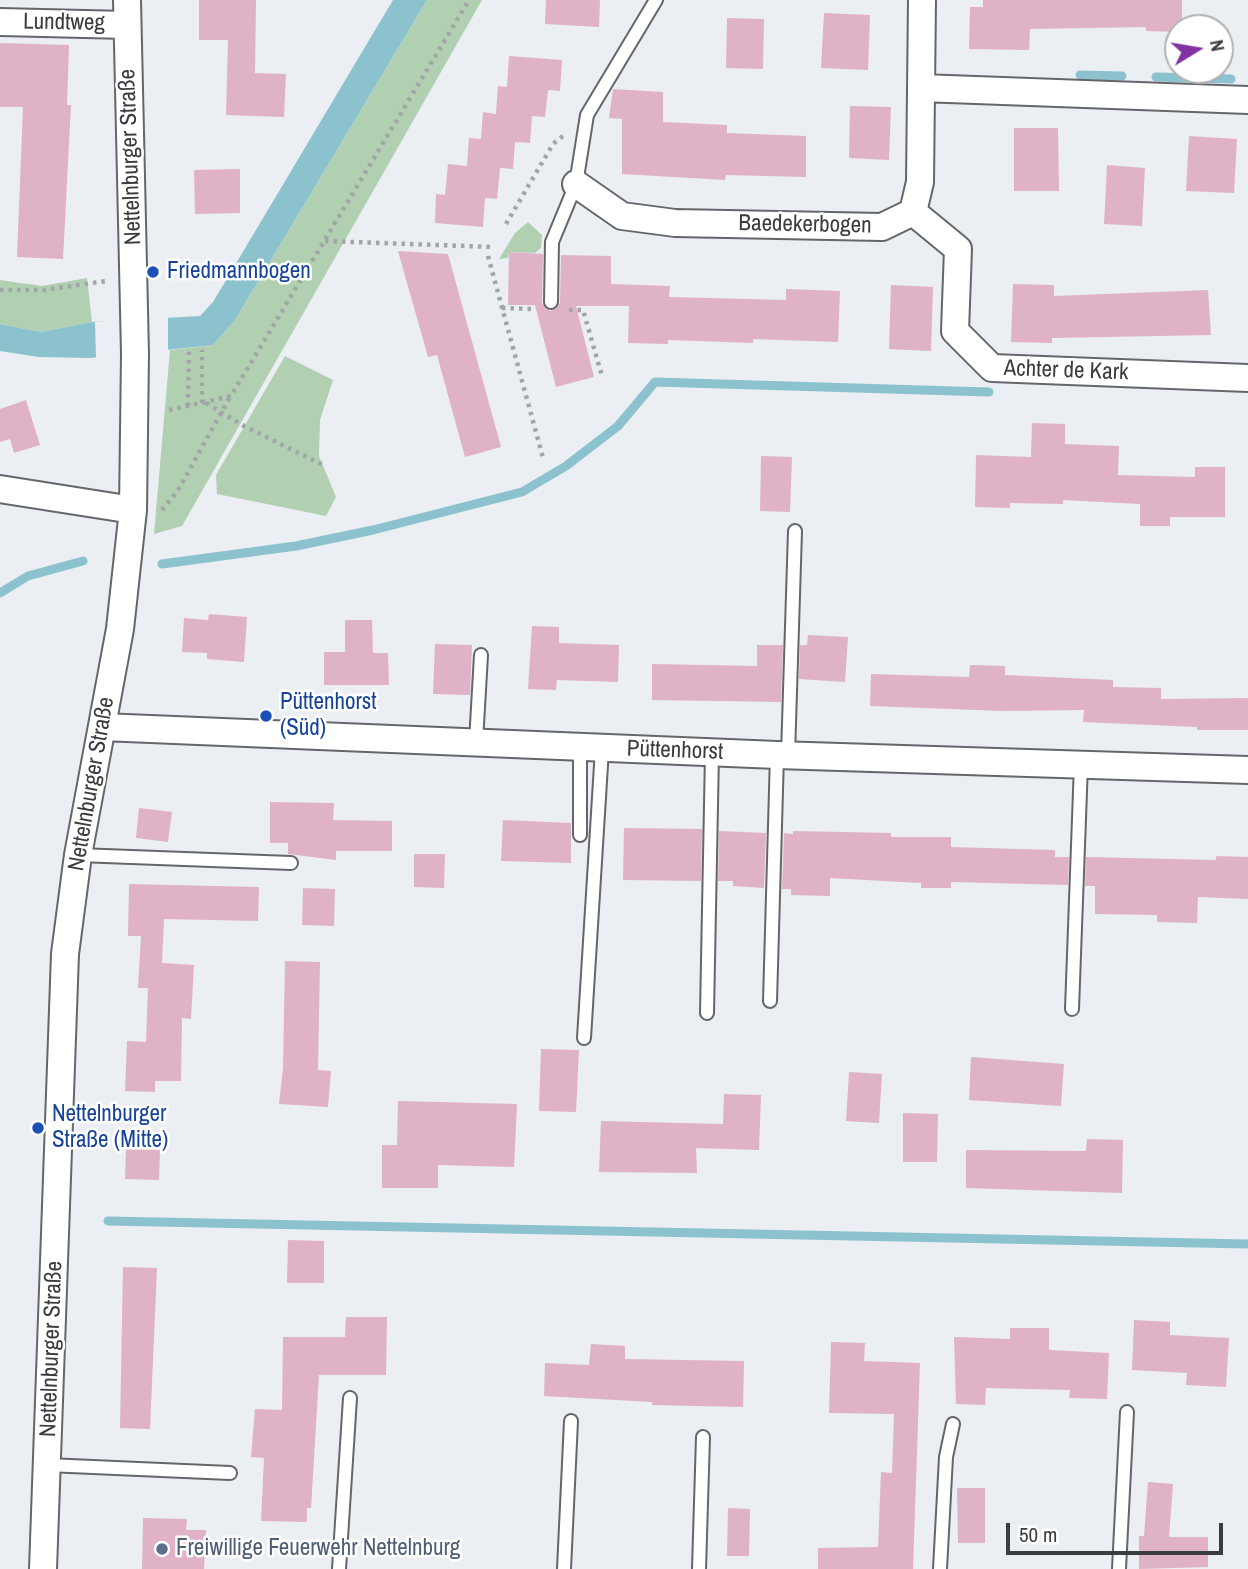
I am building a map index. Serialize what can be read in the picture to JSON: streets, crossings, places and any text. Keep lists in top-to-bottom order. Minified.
{"streets":{"street":["Lundtweg","Nettelnburger Straße","Baedekerbogen","Achter de Kark","Püttenhorst"]},"crossings":[["Lundtweg","Nettelnburger Straße"],["Nettelnburger Straße","Püttenhorst"],["Baedekerbogen","Achter de Kark"]],"places":["Friedmannbogen","Püttenhorst (Süd)","Nettelnburger Straße (Mitte)","Freiwillige Feuerwehr Nettelnburg"],"scale_bar":"50 m","north":"right"}
